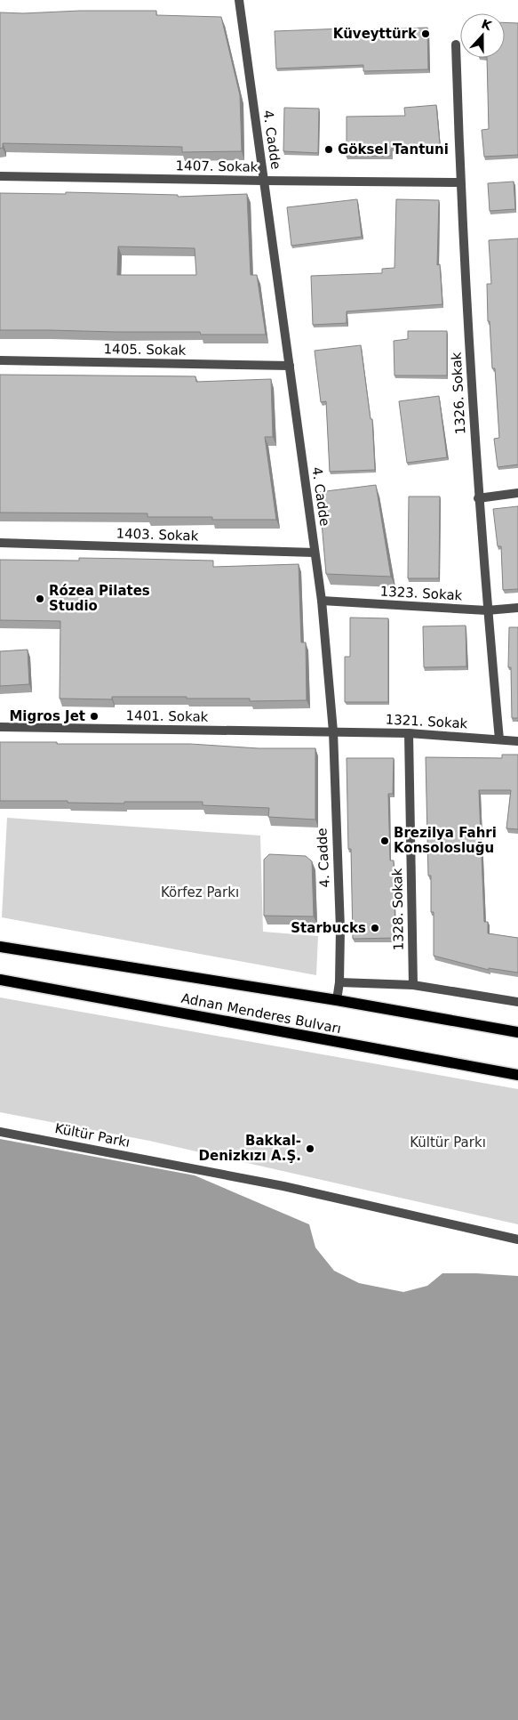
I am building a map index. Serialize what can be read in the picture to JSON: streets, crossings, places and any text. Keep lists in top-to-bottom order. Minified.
{"streets":{"main road":["Adnan Menderes Bulvarı"],"street":["4. Cadde","1407. Sokak","1405. Sokak","1326. Sokak","1403. Sokak","1323. Sokak","1401. Sokak","1321. Sokak","1328. Sokak","Kültür Parkı"]},"crossings":[["4. Cadde","1407. Sokak"],["4. Cadde","1405. Sokak"],["4. Cadde","1403. Sokak"],["4. Cadde","1323. Sokak"],["4. Cadde","1401. Sokak"],["4. Cadde","1321. Sokak"],["4. Cadde","Adnan Menderes Bulvarı"],["1407. Sokak","1326. Sokak"],["1326. Sokak","1323. Sokak"],["1326. Sokak","1321. Sokak"],["1401. Sokak","1321. Sokak"],["1321. Sokak","1328. Sokak"]],"parks":["Körfez Parkı","Kültür Parkı"],"places":["Küveyttürk","Göksel Tantuni","Rózea Pilates Studio","Migros Jet","Brezilya Fahri Konsolosluğu","Starbucks","Bakkal- Denizkızı A.Ş."],"north":"top"}
